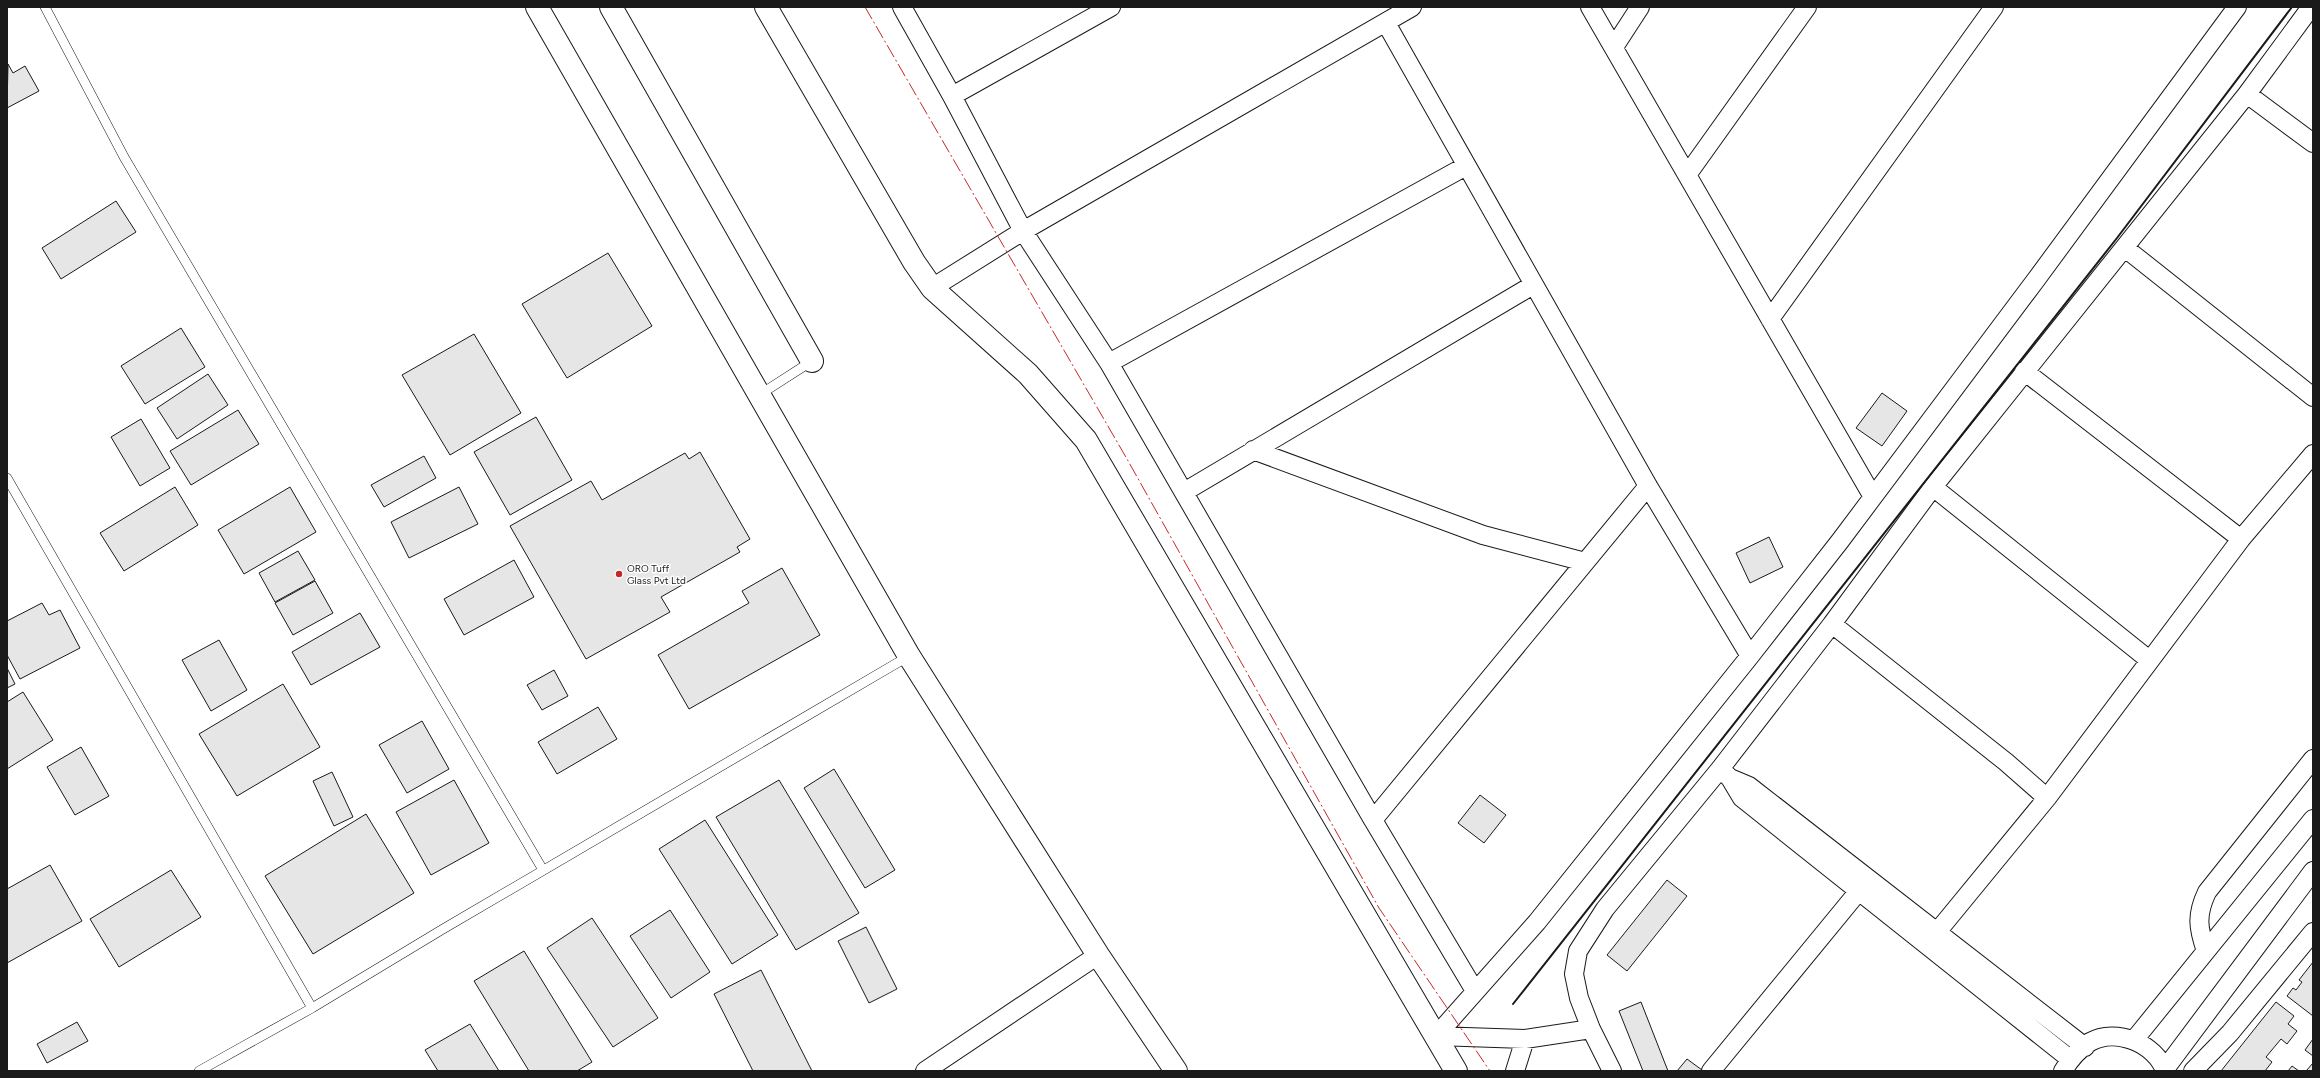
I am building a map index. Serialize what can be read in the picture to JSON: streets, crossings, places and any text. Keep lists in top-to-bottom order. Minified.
{"places":["ORO Tuff Glass Pvt Ltd"]}
